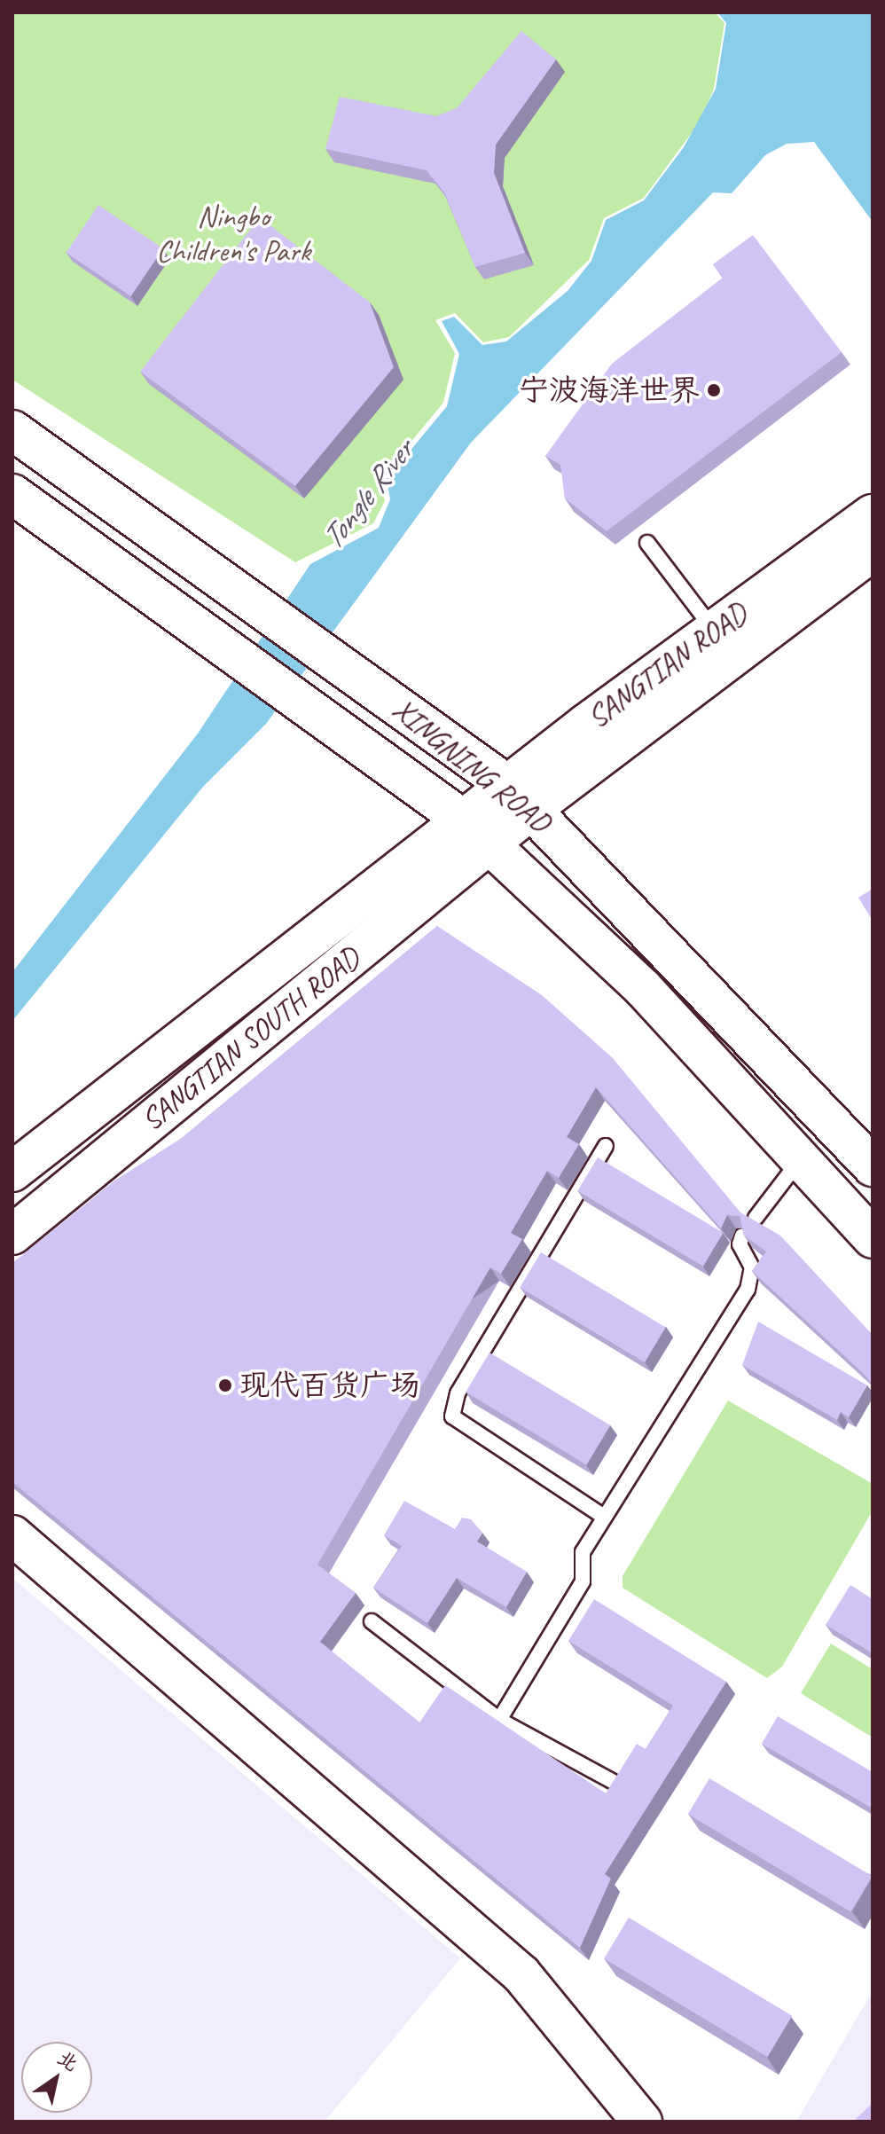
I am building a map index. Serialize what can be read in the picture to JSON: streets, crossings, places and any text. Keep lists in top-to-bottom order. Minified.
{"streets":{"main road":["SANGTIAN ROAD","XINGNING ROAD","SANGTIAN SOUTH ROAD"]},"crossings":[["SANGTIAN ROAD","XINGNING ROAD"],["SANGTIAN ROAD","SANGTIAN SOUTH ROAD"],["XINGNING ROAD","SANGTIAN SOUTH ROAD"]],"water":["Tongle River"],"parks":["Ningbo Children's Park"],"places":["宁波海洋世界","现代百货广场"],"north":"top right"}
